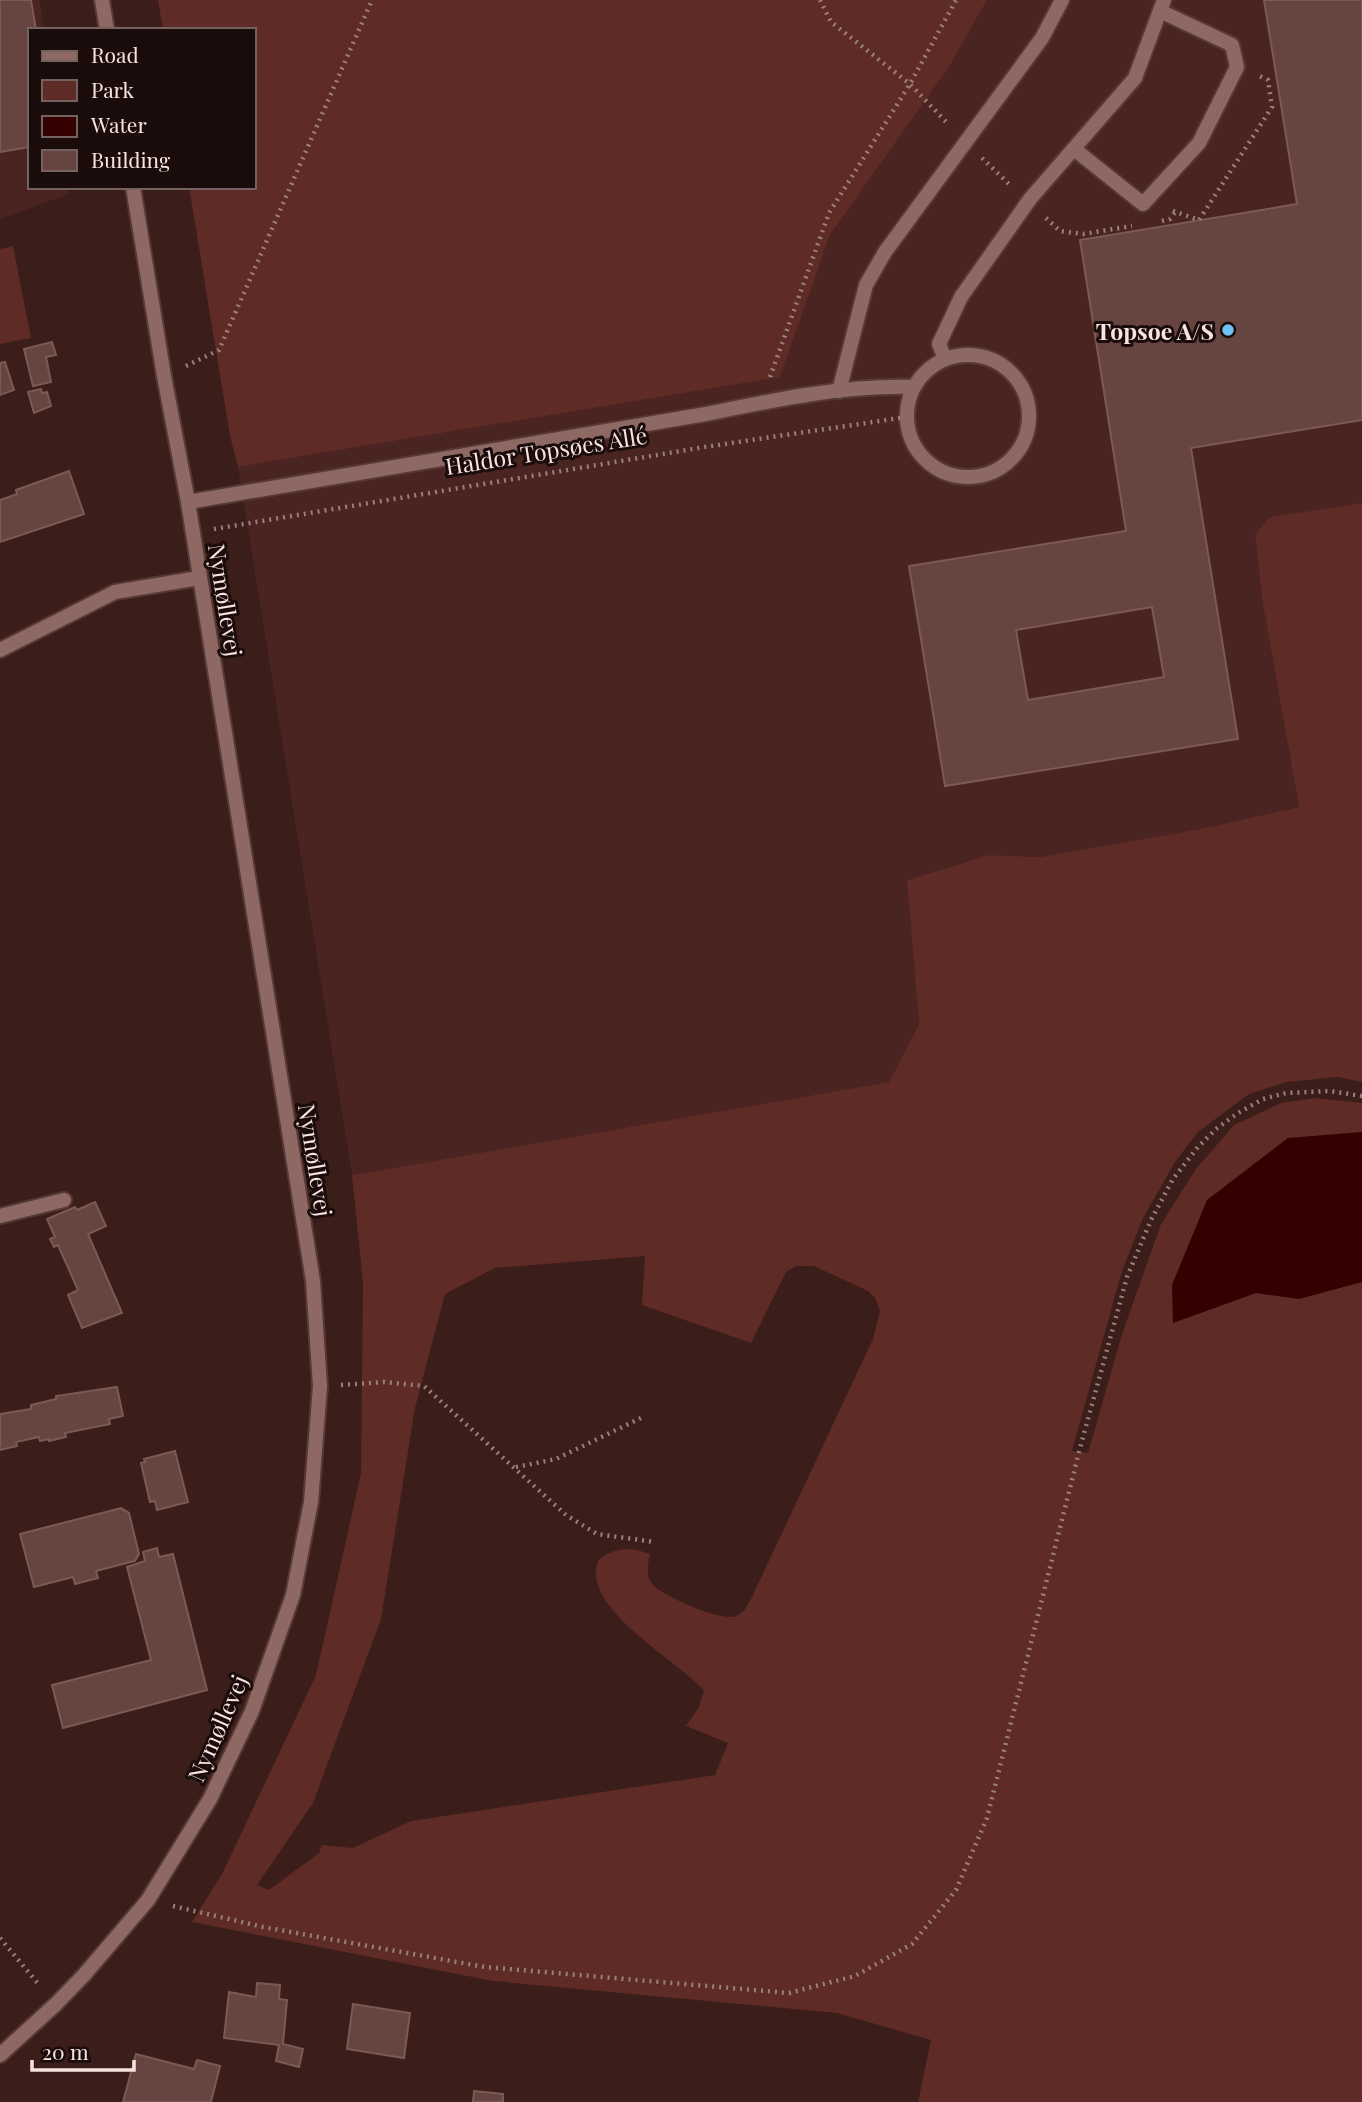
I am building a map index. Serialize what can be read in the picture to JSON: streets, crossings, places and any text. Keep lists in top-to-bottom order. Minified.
{"streets":{"street":["Haldor Topsøes Allé","Nymøllevej"]},"crossings":[["Haldor Topsøes Allé","Nymøllevej"]],"places":["Topsoe A/S"],"legend":["Road","Park","Water","Building"],"scale_bar":"20 m"}
